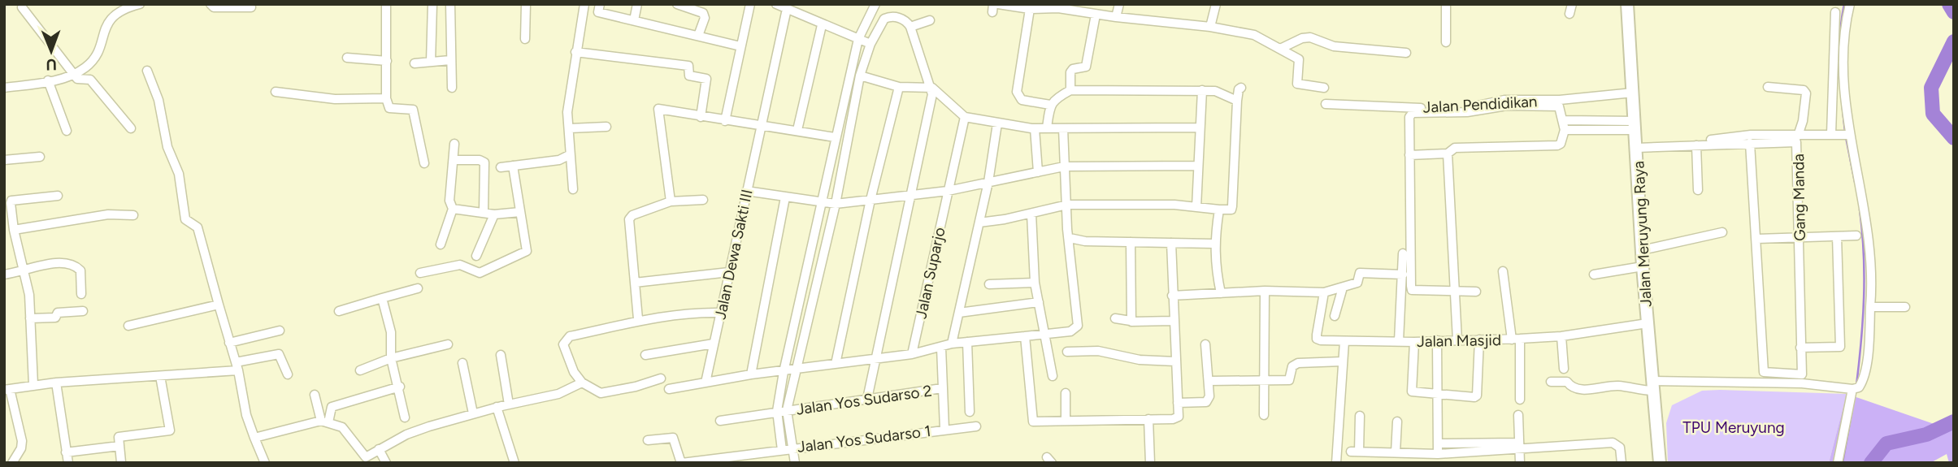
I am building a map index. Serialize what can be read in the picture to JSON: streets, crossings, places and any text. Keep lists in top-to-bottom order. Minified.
{"streets":{"main road":["Jalan Meruyung Raya"],"street":["Jalan Pendidikan","Gang Manda","Jalan Dewa Sakti III","Jalan Suparjo","Jalan Masjid","Jalan Yos Sudarso 2","Jalan Yos Sudarso 1"]},"crossings":[["Jalan Pendidikan","Jalan Meruyung Raya"],["Gang Manda","Jalan Meruyung Raya"],["Jalan Meruyung Raya","Jalan Masjid"]],"parks":["TPU Meruyung"],"north":"bottom"}
